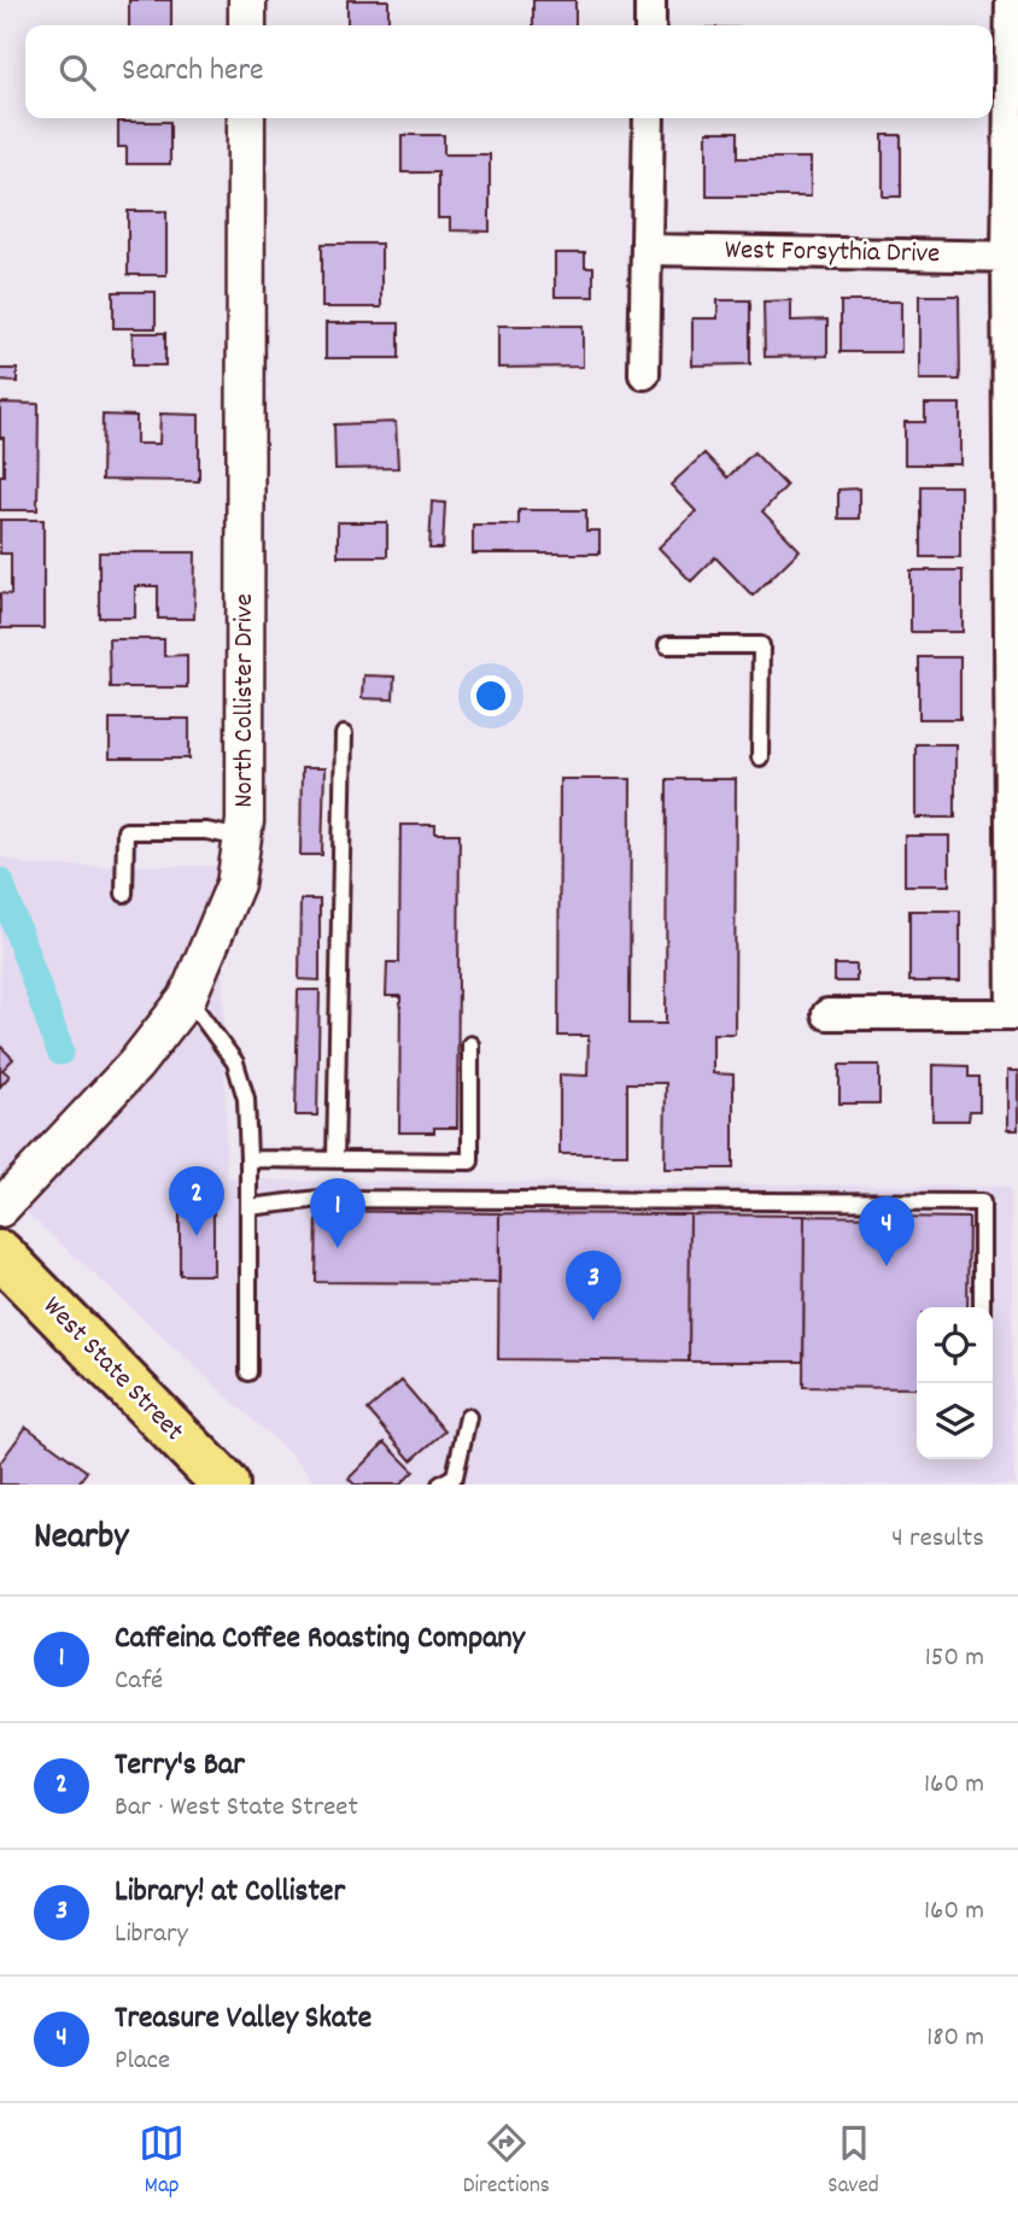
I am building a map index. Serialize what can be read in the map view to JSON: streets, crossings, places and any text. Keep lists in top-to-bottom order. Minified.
{"streets":{"main road":["West State Street"],"street":["West Forsythia Drive","North Collister Drive"]},"page":{"search":"Search here","pins":["2","1","4","3"],"heading":["Nearby","4 results"],"list":[{"mark":"1","name":"Caffeina Coffee Roasting Company","note":"Café","value":"150 m"},{"mark":"2","name":"Terry's Bar","note":"Bar · West State Street","value":"160 m"},{"mark":"3","name":"Library! at Collister","note":"Library","value":"160 m"},{"mark":"4","name":"Treasure Valley Skate","note":"Place","value":"180 m"}],"nav":["Map","Directions","Saved"]}}
